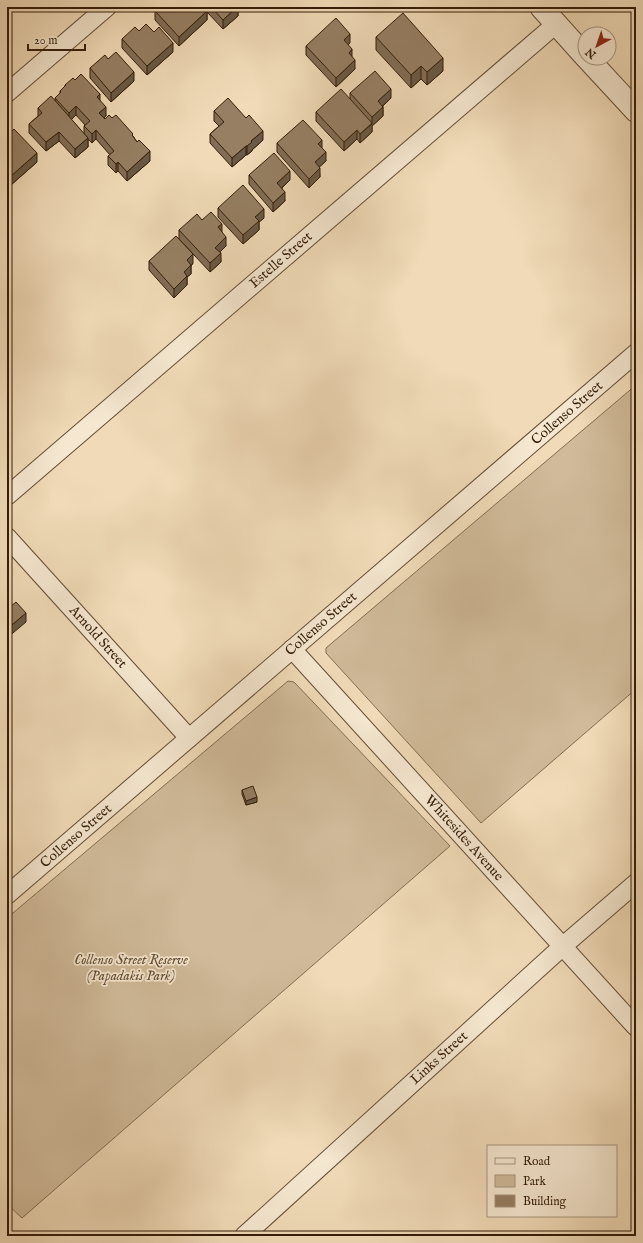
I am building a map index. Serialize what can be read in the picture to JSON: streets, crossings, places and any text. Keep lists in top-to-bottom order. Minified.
{"streets":{"street":["Estelle Street","Collenso Street","Arnold Street","Whitesides Avenue","Links Street"]},"crossings":[["Collenso Street","Arnold Street"],["Collenso Street","Whitesides Avenue"],["Whitesides Avenue","Links Street"]],"parks":["Collenso Street Reserve (Papadakis Park)"],"legend":["Road","Park","Building"],"scale_bar":"20 m","north":"bottom left"}
